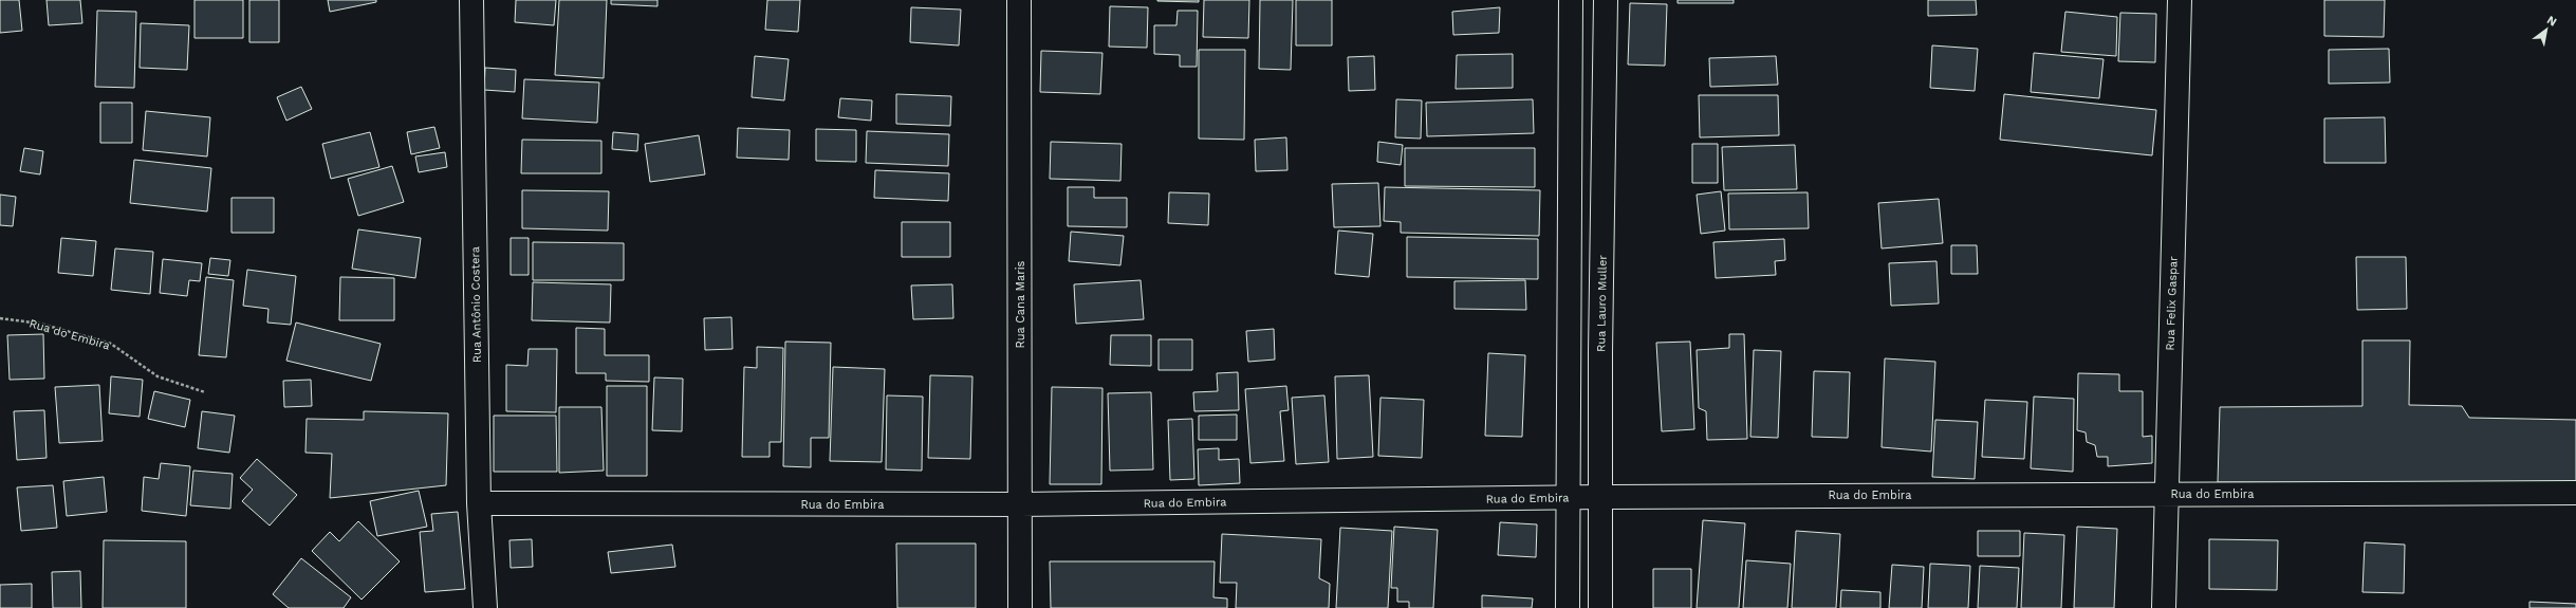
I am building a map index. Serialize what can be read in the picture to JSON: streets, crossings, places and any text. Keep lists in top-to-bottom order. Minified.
{"streets":{"street":["Rua Lauro Muller","Rua Felix Gaspar","Rua Antônio Costera","Rua Cana Maris","Rua do Embira"]},"crossings":[["Rua Lauro Muller","Rua do Embira"],["Rua Felix Gaspar","Rua do Embira"],["Rua Antônio Costera","Rua do Embira"],["Rua Cana Maris","Rua do Embira"]],"north":"top right"}
